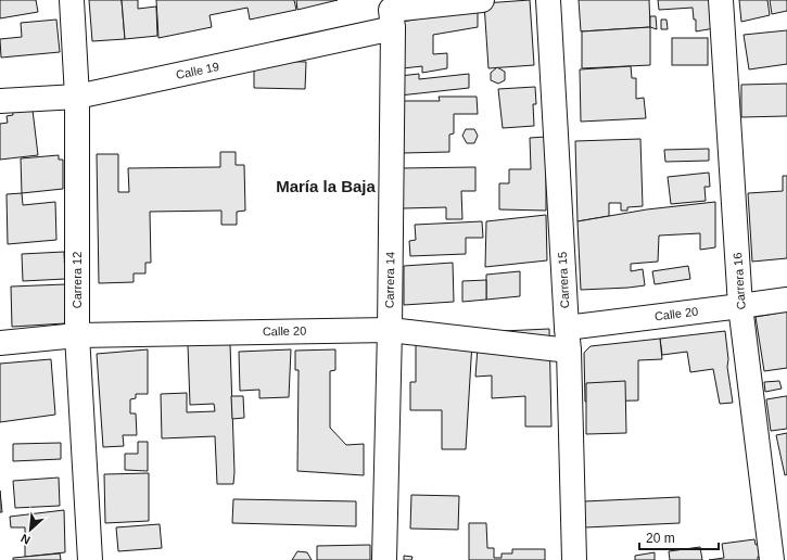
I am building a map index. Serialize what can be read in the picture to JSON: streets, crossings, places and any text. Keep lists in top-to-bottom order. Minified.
{"streets":{"street":["Calle 19","Carrera 12","Carrera 14","Carrera 15","Carrera 16","Calle 20"]},"crossings":[["Calle 19","Carrera 12"],["Calle 19","Carrera 14"],["Carrera 12","Calle 20"],["Carrera 14","Calle 20"],["Carrera 15","Calle 20"],["Carrera 16","Calle 20"]],"districts":["María la Baja"],"scale_bar":"20 m","north":"bottom left"}
